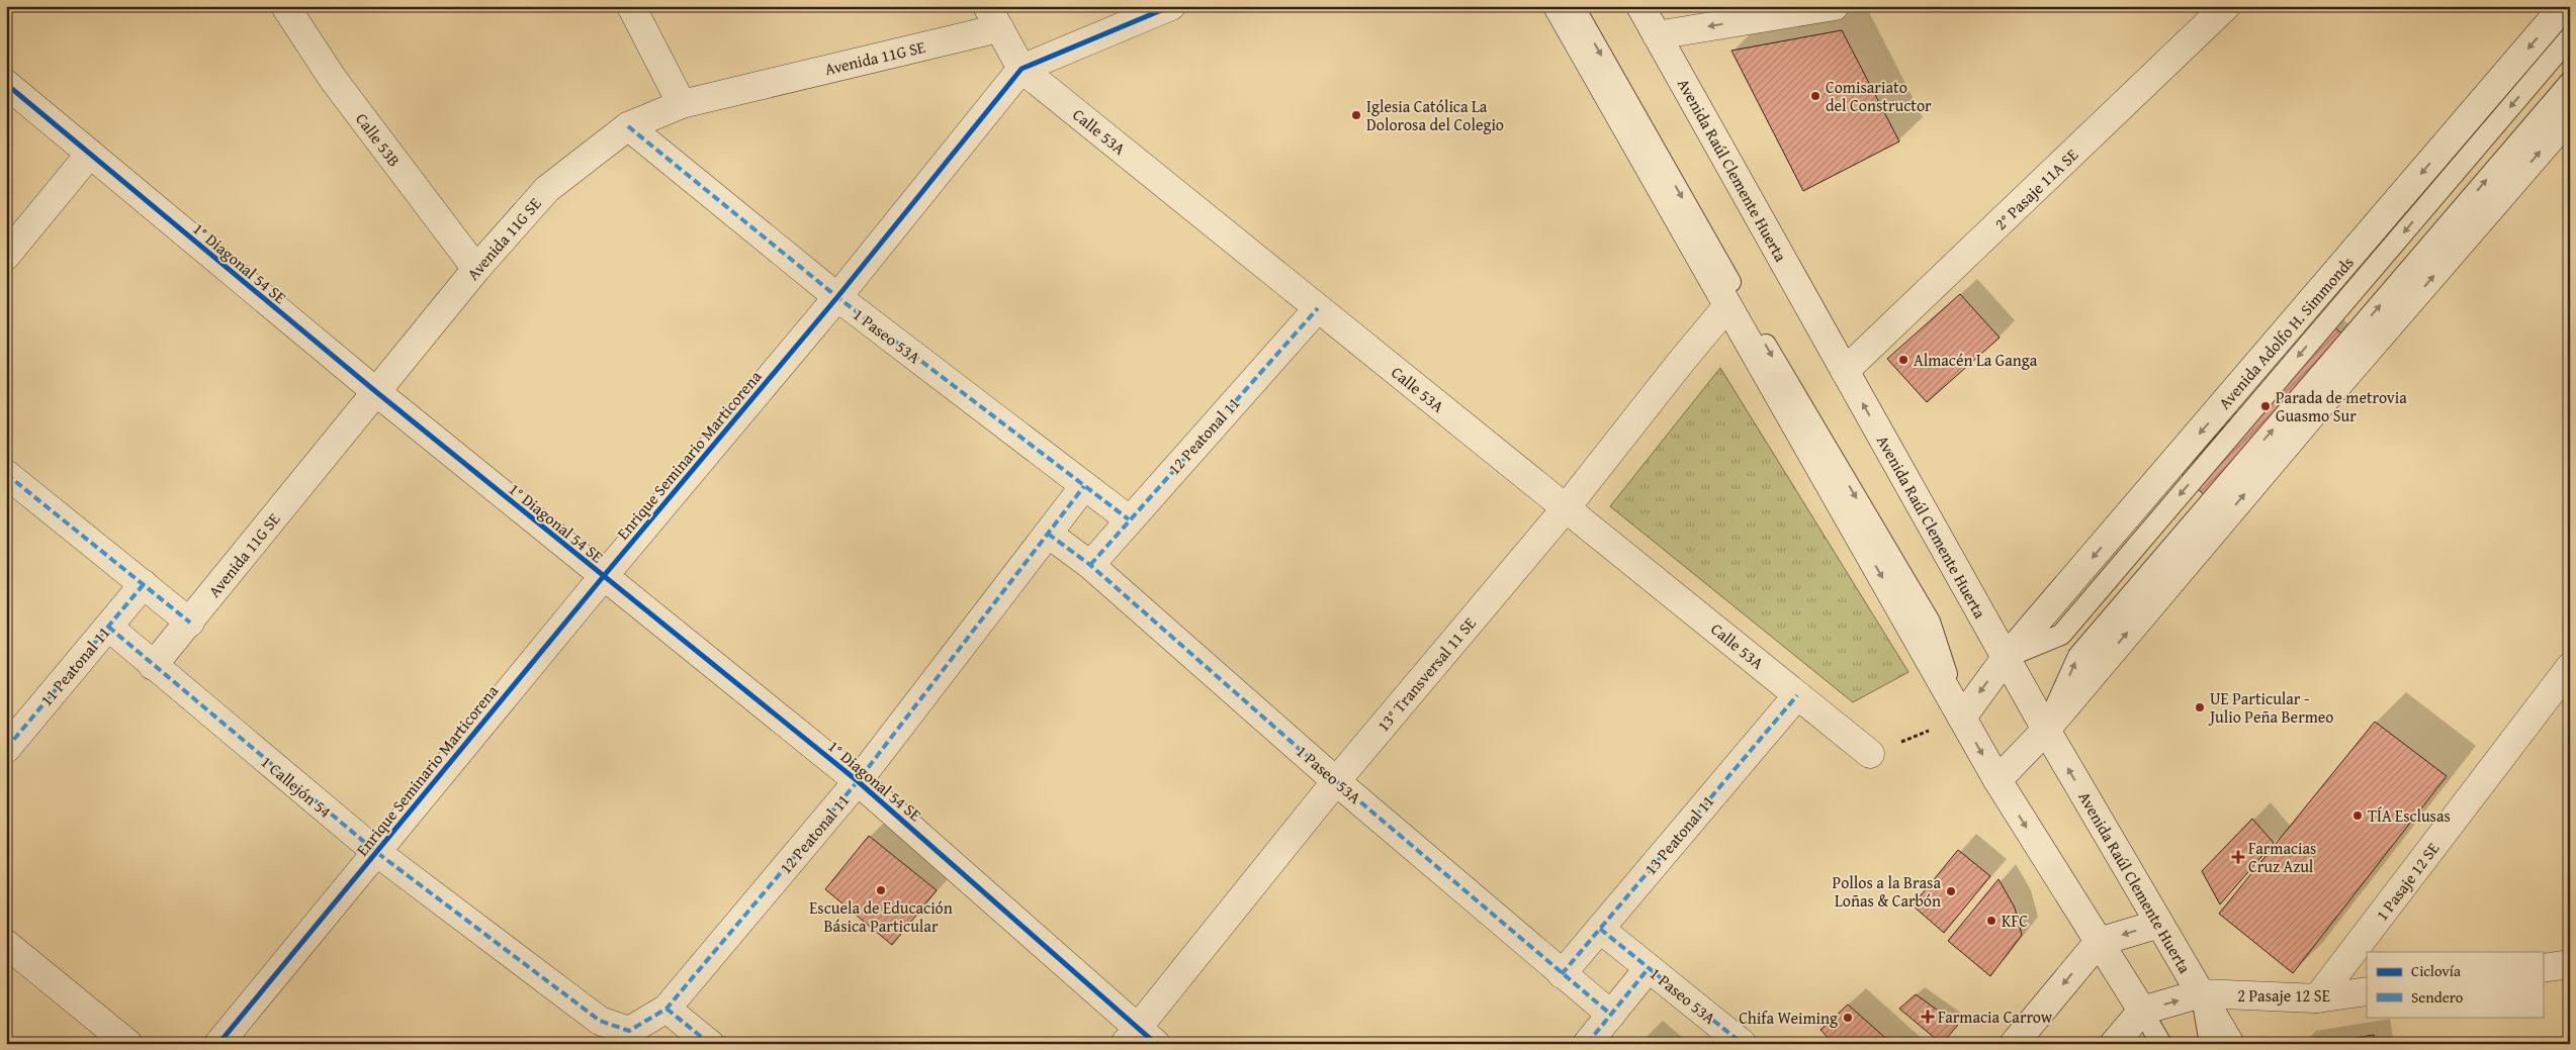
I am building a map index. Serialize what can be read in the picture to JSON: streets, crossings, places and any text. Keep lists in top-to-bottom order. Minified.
{"streets":{"street":["Avenida 11G SE","Calle 53A","Calle 53B","Avenida Raúl Clemente Huerta","2° Pasaje 11A SE","1° Diagonal 54 SE","Avenida Adolfo H. Simmonds","1 Paseo 53A","12 Peatonal 11","Enrique Seminario Marticorena","11 Peatonal 11","13° Transversal 11 SE","1 Callejón 54","13 Peatonal 11","1 Pasaje 12 SE","2 Pasaje 12 SE"]},"crossings":[["Avenida 11G SE","Calle 53A"],["Avenida 11G SE","Calle 53B"],["Avenida 11G SE","1° Diagonal 54 SE"],["Avenida 11G SE","1 Paseo 53A"],["Avenida 11G SE","1 Callejón 54"],["Calle 53A","12 Peatonal 11"],["Calle 53A","Enrique Seminario Marticorena"],["Calle 53A","13° Transversal 11 SE"],["Calle 53A","13 Peatonal 11"],["Avenida Raúl Clemente Huerta","2° Pasaje 11A SE"],["Avenida Raúl Clemente Huerta","Avenida Adolfo H. Simmonds"],["Avenida Raúl Clemente Huerta","2 Pasaje 12 SE"],["1° Diagonal 54 SE","12 Peatonal 11"],["1° Diagonal 54 SE","Enrique Seminario Marticorena"],["1° Diagonal 54 SE","13° Transversal 11 SE"],["1 Paseo 53A","12 Peatonal 11"],["1 Paseo 53A","Enrique Seminario Marticorena"],["1 Paseo 53A","13° Transversal 11 SE"],["1 Paseo 53A","13 Peatonal 11"],["12 Peatonal 11","1 Callejón 54"],["Enrique Seminario Marticorena","1 Callejón 54"],["11 Peatonal 11","1 Callejón 54"],["1 Pasaje 12 SE","2 Pasaje 12 SE"]],"places":{"other":["Comisariato del Constructor","Iglesia Católica La Dolorosa del Colegio","Almacén La Ganga","Parada de metrovia Guasmo Sur","UE Particular - Julio Peña Bermeo","TÍA Esclusas","Escuela de Educación Básica Particular","Pollos a la Brasa Loñas & Carbón","KFC","Chifa Weiming"],"health":["Farmacias Cruz Azul","Farmacia Carrow"]},"legend":["Ciclovía","Sendero"]}
